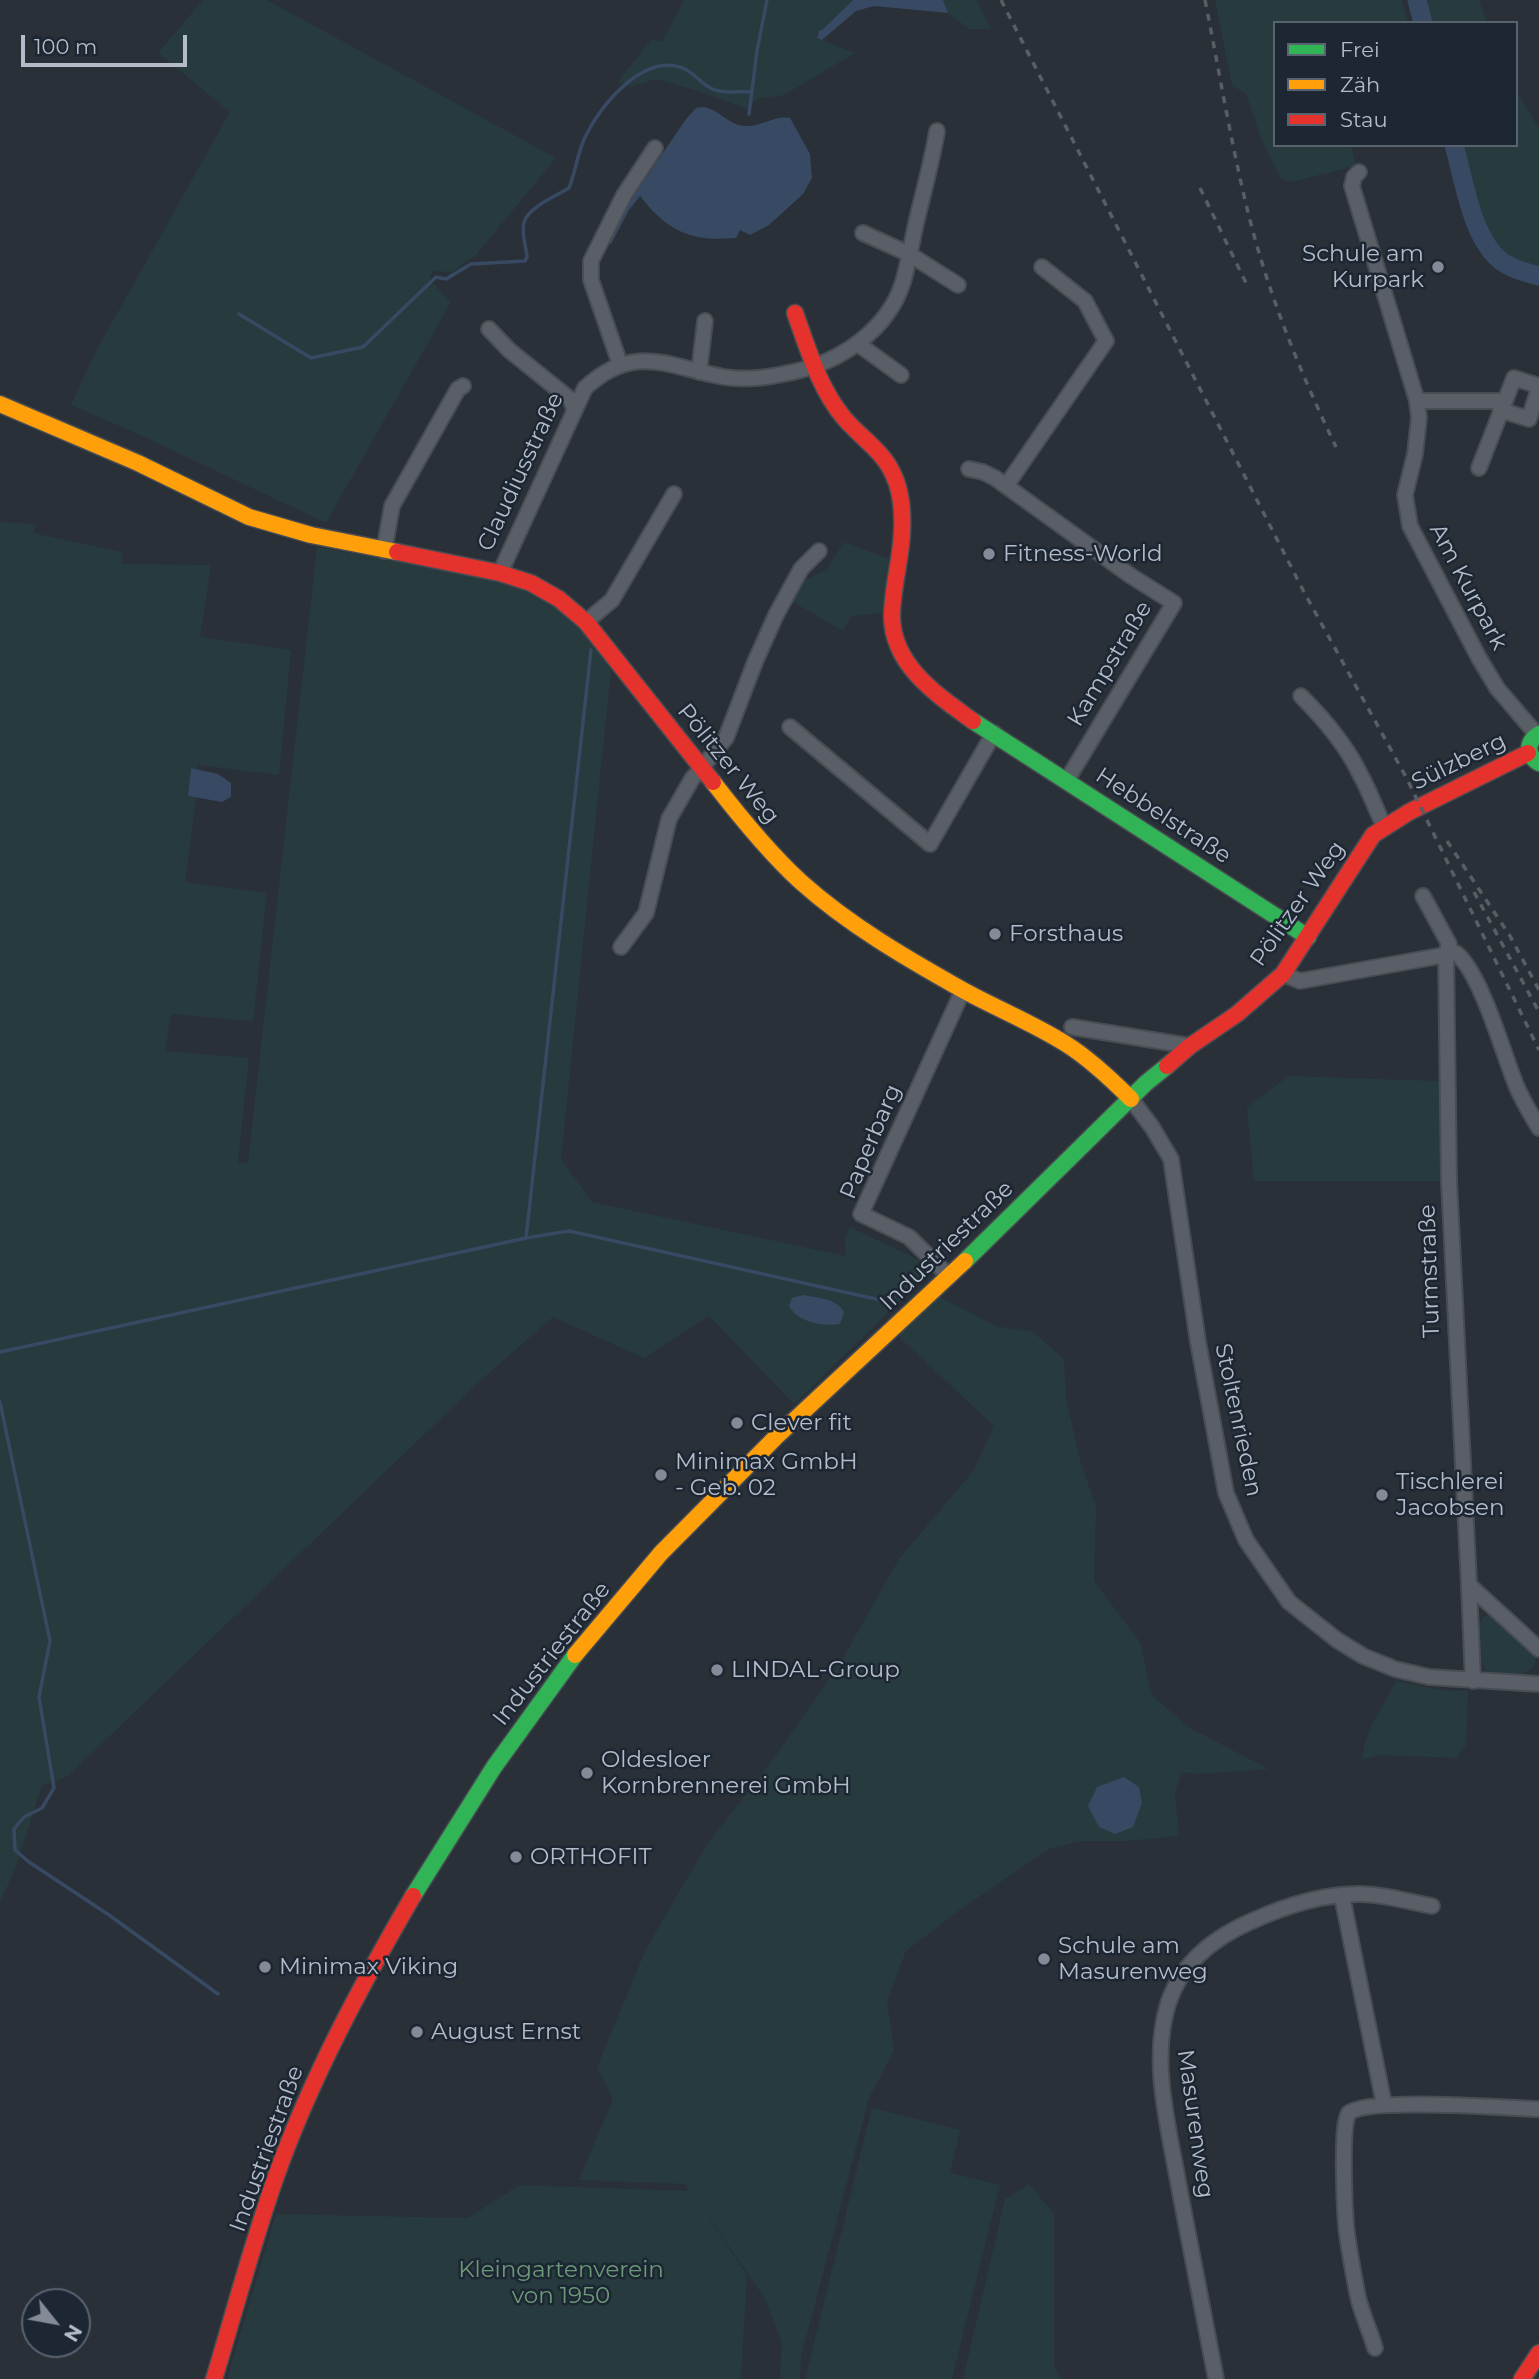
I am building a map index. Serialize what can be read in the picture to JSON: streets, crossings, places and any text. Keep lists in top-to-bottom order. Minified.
{"streets":{"main road":["Sülzberg","Pölitzer Weg","Hebbelstraße","Industriestraße"],"street":["Claudiusstraße","Am Kurpark","Kampstraße","Paperbarg","Turmstraße","Stoltenrieden","Masurenweg"]},"crossings":[["Claudiusstraße","Pölitzer Weg"],["Claudiusstraße","Hebbelstraße"],["Am Kurpark","Sülzberg"],["Kampstraße","Hebbelstraße"],["Sülzberg","Pölitzer Weg"],["Pölitzer Weg","Hebbelstraße"],["Pölitzer Weg","Paperbarg"],["Pölitzer Weg","Industriestraße"],["Pölitzer Weg","Stoltenrieden"],["Paperbarg","Industriestraße"],["Industriestraße","Stoltenrieden"],["Turmstraße","Stoltenrieden"]],"parks":["Kleingartenverein von 1950"],"places":["Schule am Kurpark","Fitness-World","Forsthaus","Clever fit","Minimax GmbH - Geb. 02","Tischlerei Jacobsen","LINDAL-Group","Oldesloer Kornbrennerei GmbH","ORTHOFIT","Schule am Masurenweg","Minimax Viking","August Ernst"],"legend":["Frei","Zäh","Stau"],"scale_bar":"100 m","north":"bottom right"}
